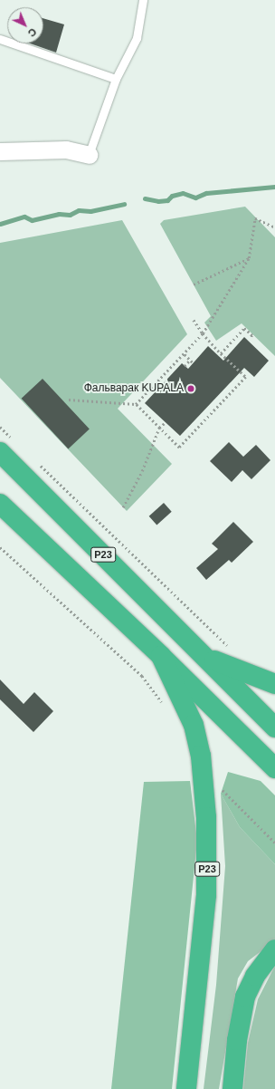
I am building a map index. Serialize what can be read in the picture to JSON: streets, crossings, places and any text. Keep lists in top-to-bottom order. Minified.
{"streets":{"highway":["Р23"]},"places":["Фальварак KUPALA"],"north":"bottom right"}
